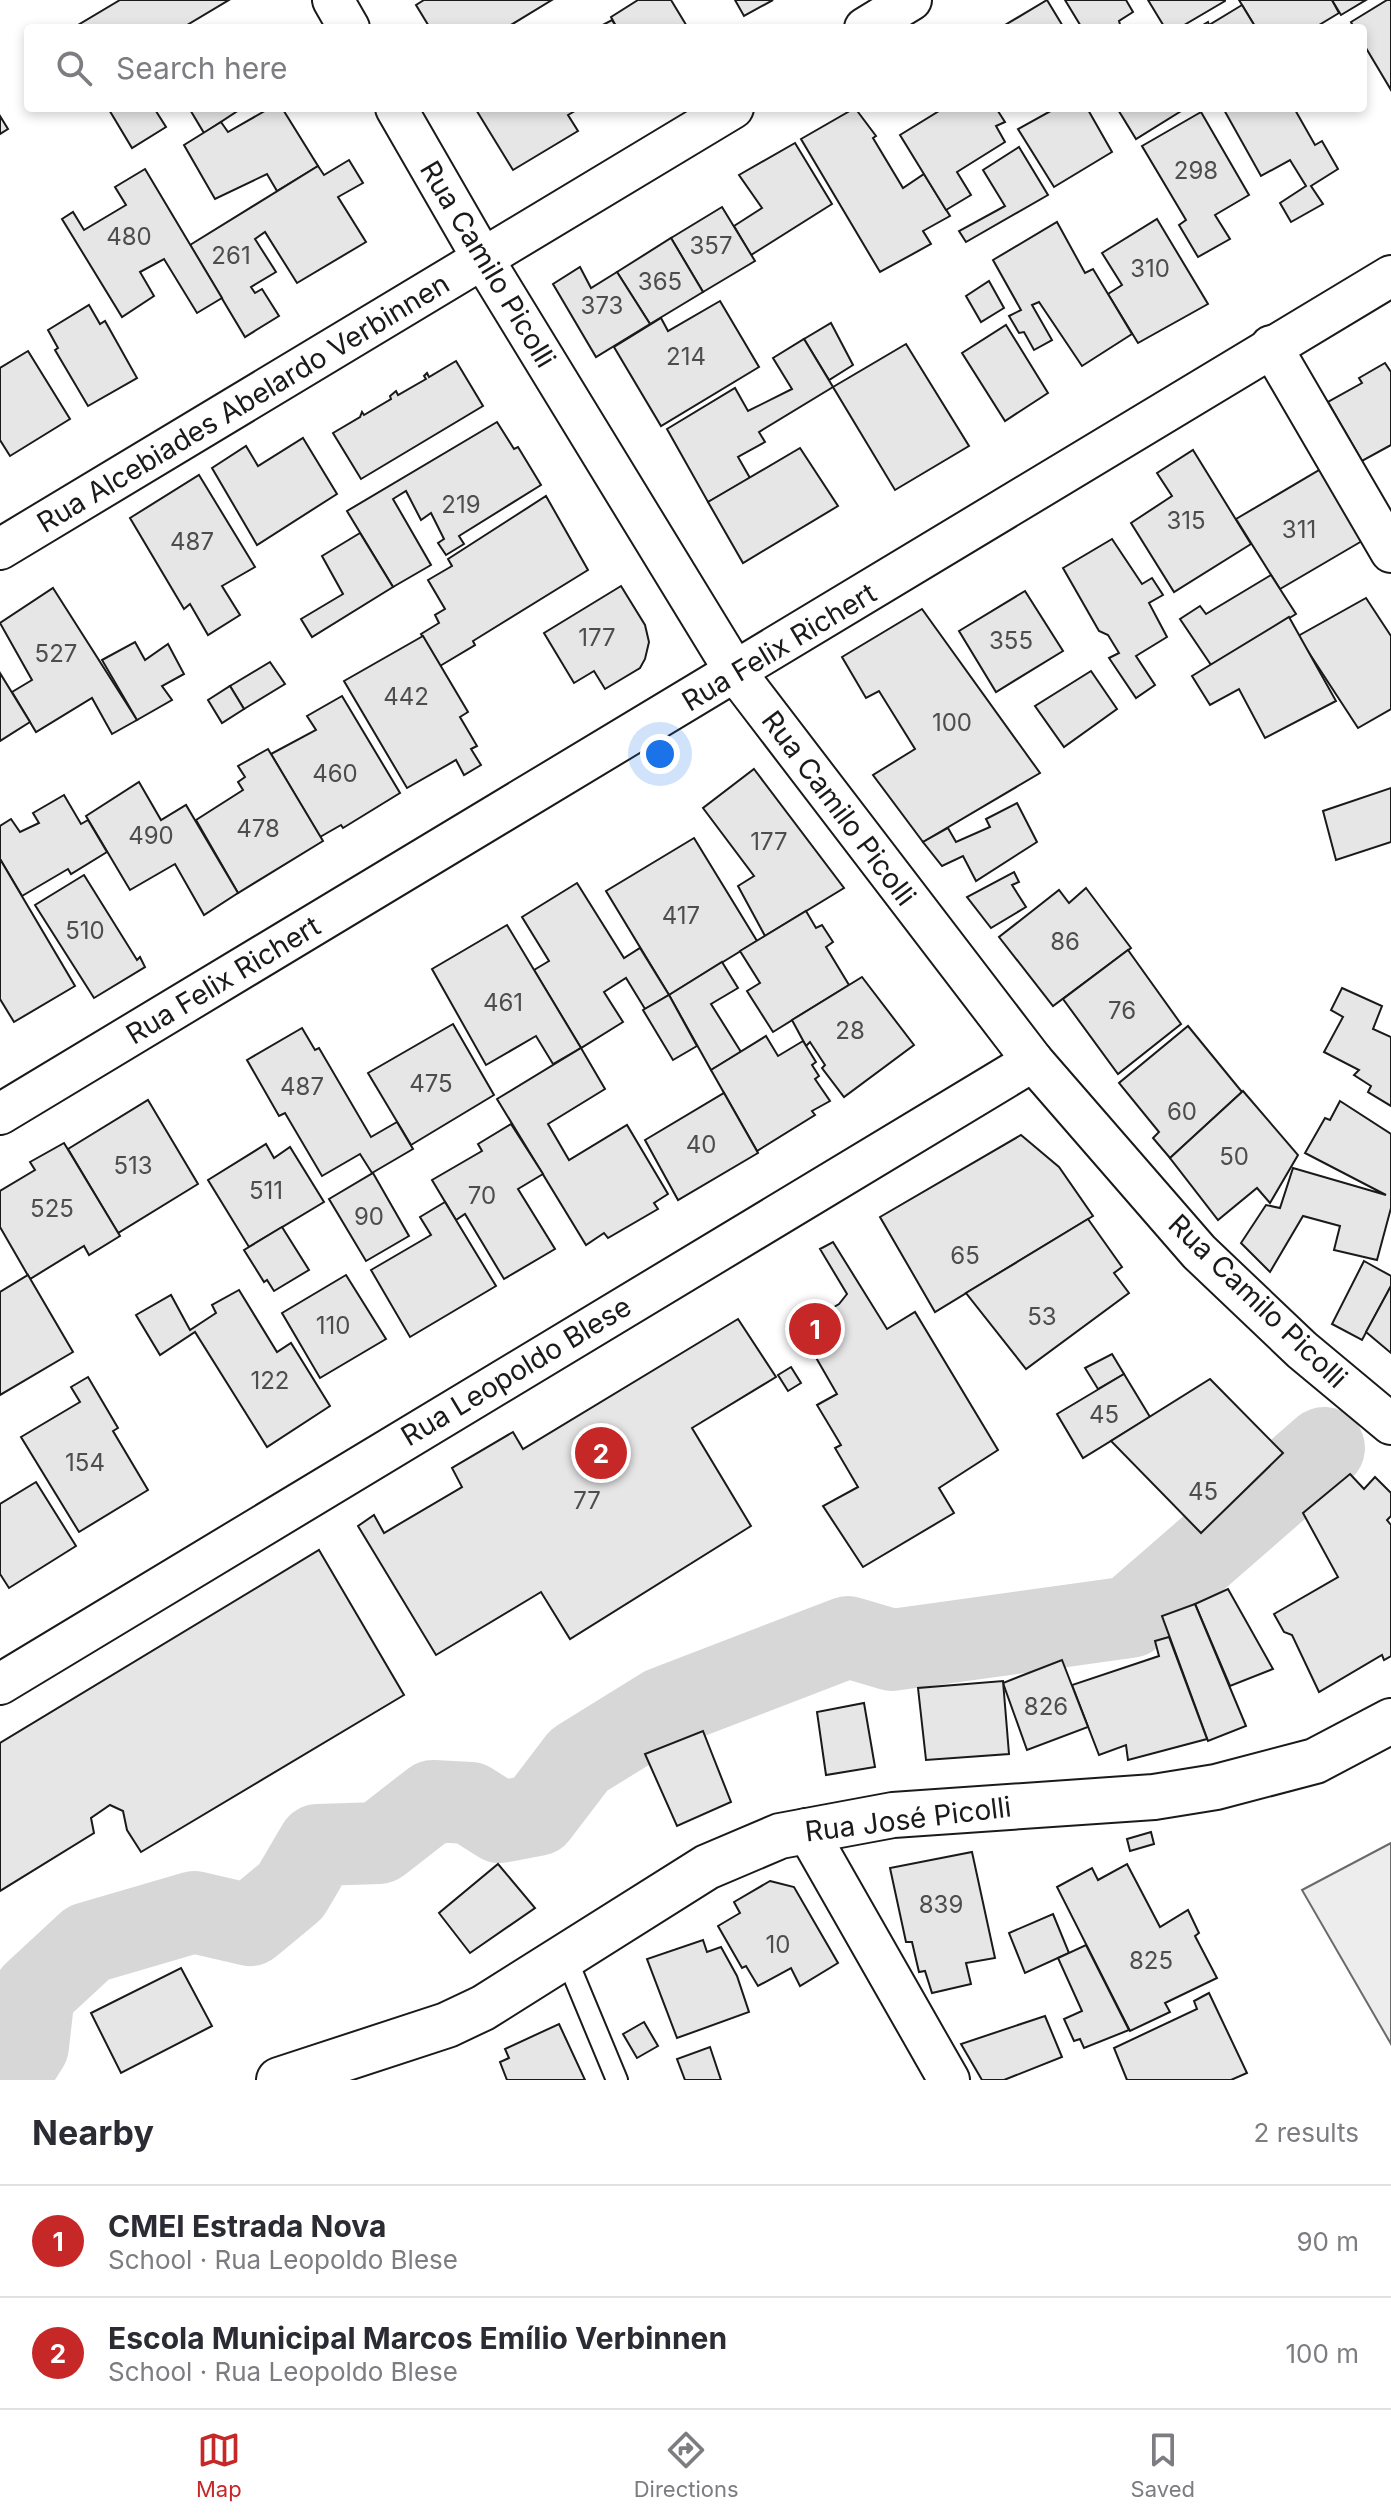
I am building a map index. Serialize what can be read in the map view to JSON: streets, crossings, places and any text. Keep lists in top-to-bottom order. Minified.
{"streets":{"street":["Rua Camilo Picolli","Rua Alcebiades Abelardo Verbinnen","Rua Felix Richert","Rua Leopoldo Blese","Rua José Picolli"]},"crossings":[["Rua Camilo Picolli","Rua Alcebiades Abelardo Verbinnen"],["Rua Camilo Picolli","Rua Felix Richert"],["Rua Camilo Picolli","Rua Leopoldo Blese"]],"house_numbers":["298","480","357","261","310","365","373","214","219","315","311","487","177","355","527","442","100","460","478","490","177","417","510","86","461","76","28","475","487","60","40","50","513","511","70","525","90","65","53","110","122","45","154","45","77","826","839","10","825"],"page":{"search":"Search here","pins":["1","2"],"heading":["Nearby","2 results"],"list":[{"mark":"1","name":"CMEI Estrada Nova","note":"School · Rua Leopoldo Blese","value":"90 m"},{"mark":"2","name":"Escola Municipal Marcos Emílio Verbinnen","note":"School · Rua Leopoldo Blese","value":"100 m"}],"nav":["Map","Directions","Saved"]}}
